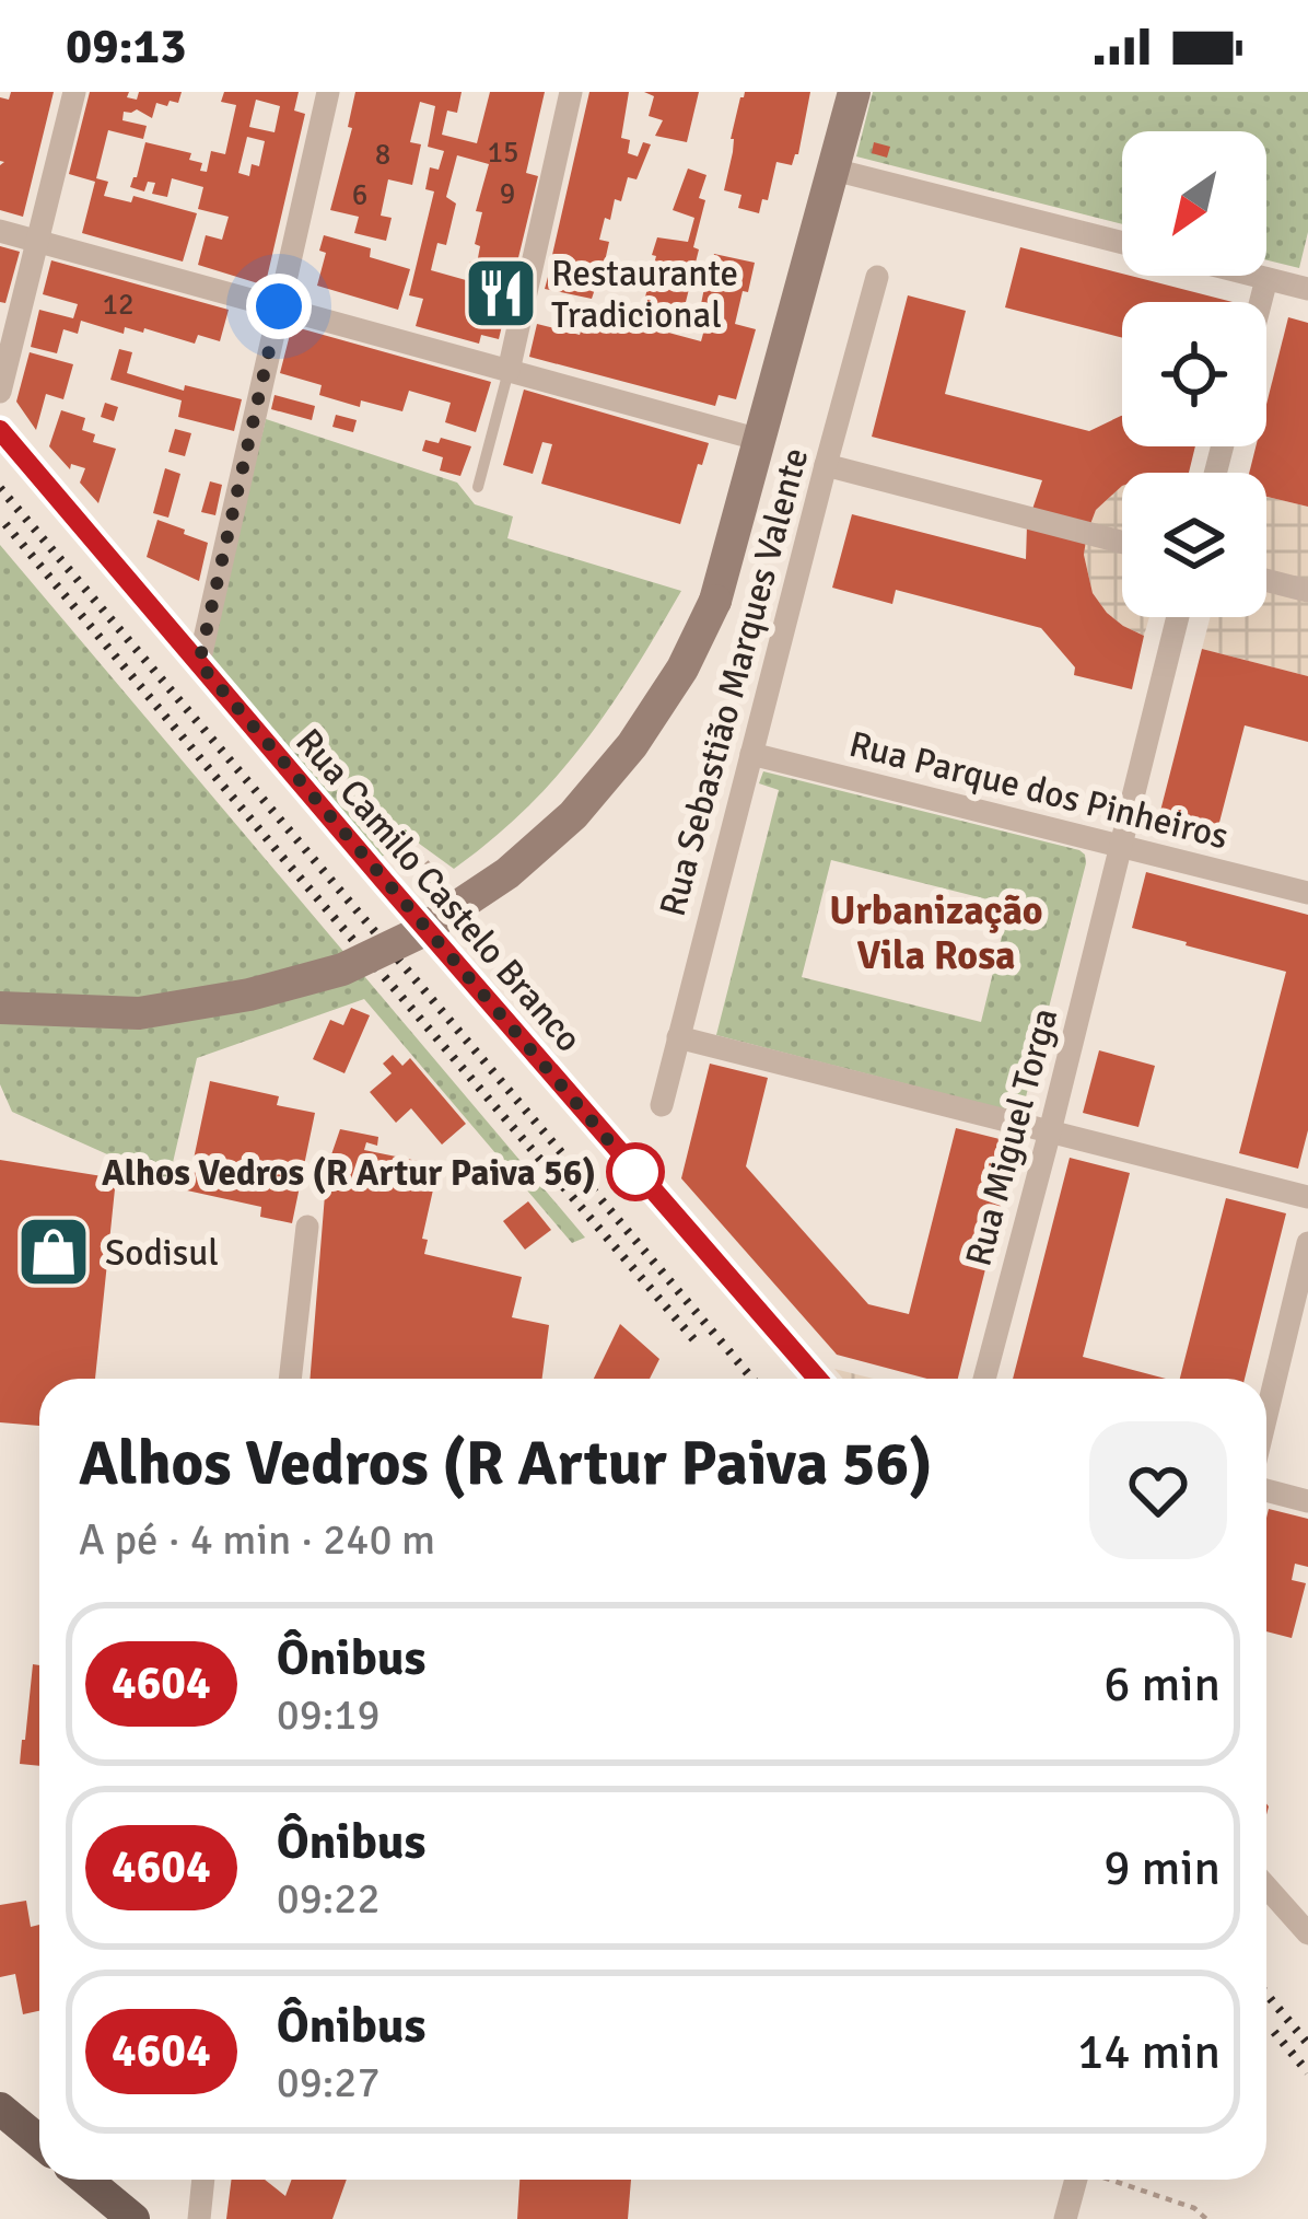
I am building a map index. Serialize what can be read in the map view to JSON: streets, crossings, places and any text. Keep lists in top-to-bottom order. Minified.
{"streets":{"street":["Rua Sebastião Marques Valente","Rua Parque dos Pinheiros","Rua Camilo Castelo Branco","Rua Miguel Torga"]},"crossings":[["Rua Sebastião Marques Valente","Rua Parque dos Pinheiros"],["Rua Parque dos Pinheiros","Rua Miguel Torga"]],"districts":["Urbanização Vila Rosa"],"places":{"restaurant":["Restaurante Tradicional"],"other":["Alhos Vedros (R Artur Paiva 56)"],"shop":["Sodisul"]},"lines":["bus line 4604"],"house_numbers":["15","8","9","6","12"],"north":"bottom left","page":{"status":"09:13","heading":["Alhos Vedros (R Artur Paiva 56)","A pé · 4 min · 240 m"],"list":[{"mark":"4604","name":"Ônibus","note":"09:19","value":"6 min"},{"mark":"4604","name":"Ônibus","note":"09:22","value":"9 min"},{"mark":"4604","name":"Ônibus","note":"09:27","value":"14 min"}]}}
